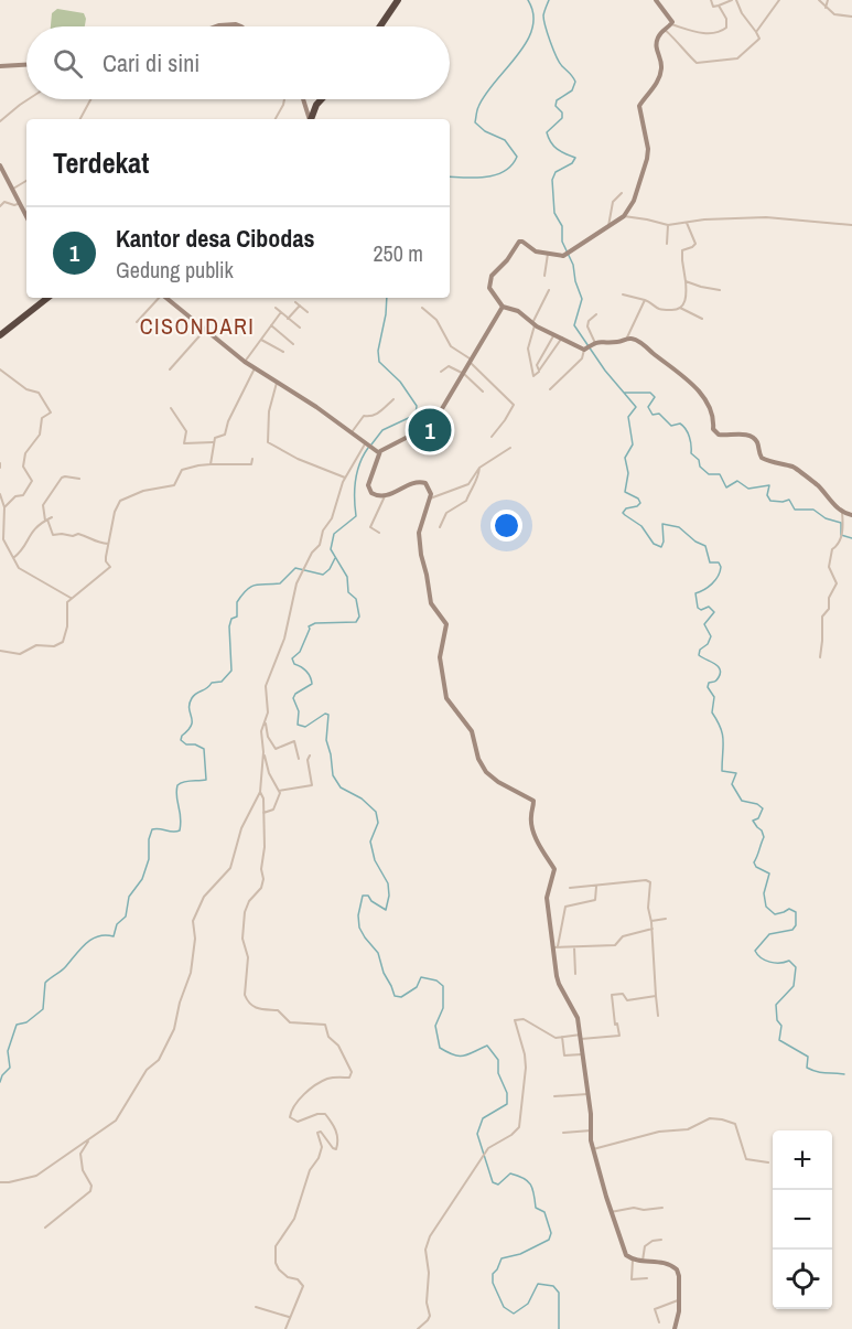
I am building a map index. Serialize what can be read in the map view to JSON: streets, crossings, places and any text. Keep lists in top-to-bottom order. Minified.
{"districts":["CISONDARI"],"page":{"search":"Cari di sini","heading":"Terdekat","list":[{"mark":"1","name":"Kantor desa Cibodas","note":"Gedung publik","value":"250 m"}],"pins":"1","map_buttons":["+","−"]}}
